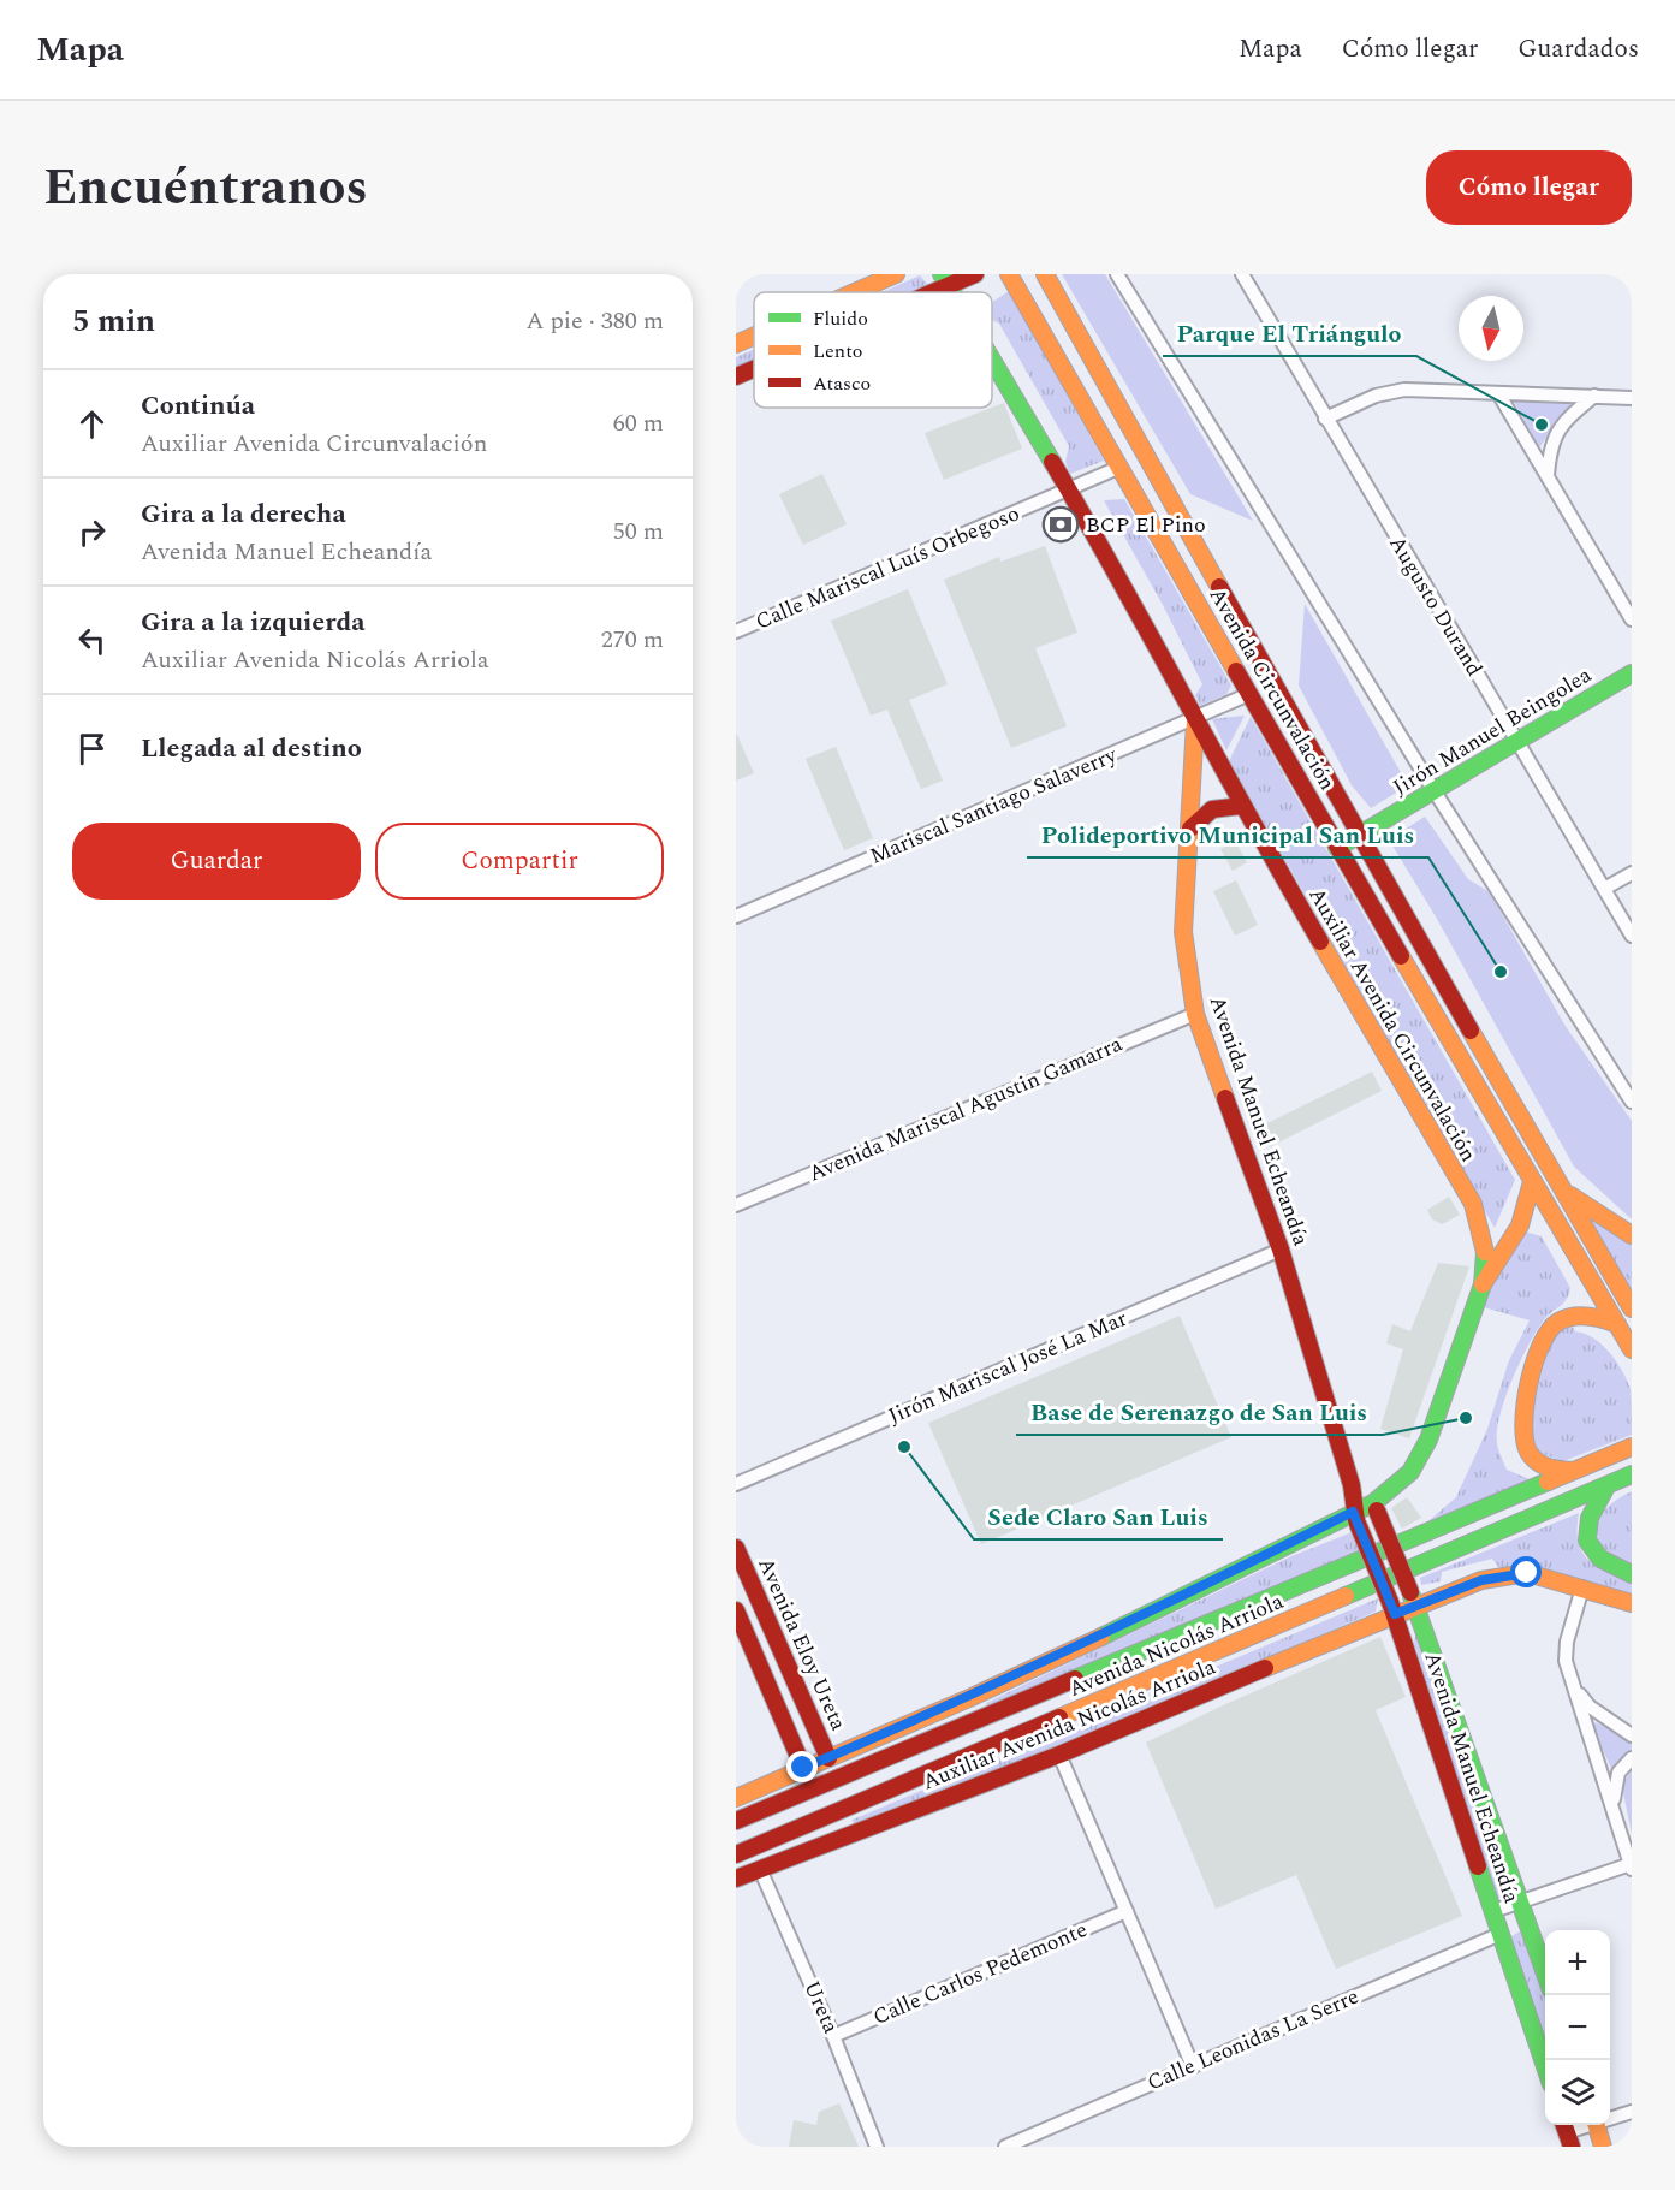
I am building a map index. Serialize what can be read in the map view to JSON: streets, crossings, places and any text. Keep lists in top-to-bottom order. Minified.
{"streets":{"street":["Calle Mariscal Luís Orbegoso","Augusto Durand","Avenida Circunvalación","Jirón Manuel Beingolea","Mariscal Santiago Salaverry","Auxiliar Avenida Circunvalación","Avenida Mariscal Agustin Gamarra","Avenida Manuel Echeandía","Jirón Mariscal José La Mar","Avenida Eloy Ureta","Avenida Nicolás Arriola","Auxiliar Avenida Nicolás Arriola","Calle Carlos Pedemonte","Ureta","Calle Leonidas La Serre"]},"crossings":[["Calle Mariscal Luís Orbegoso","Avenida Circunvalación"],["Calle Mariscal Luís Orbegoso","Auxiliar Avenida Circunvalación"],["Augusto Durand","Jirón Manuel Beingolea"],["Avenida Circunvalación","Jirón Manuel Beingolea"],["Avenida Circunvalación","Mariscal Santiago Salaverry"],["Mariscal Santiago Salaverry","Auxiliar Avenida Circunvalación"],["Mariscal Santiago Salaverry","Avenida Manuel Echeandía"],["Auxiliar Avenida Circunvalación","Avenida Manuel Echeandía"],["Avenida Mariscal Agustin Gamarra","Avenida Manuel Echeandía"],["Avenida Manuel Echeandía","Jirón Mariscal José La Mar"],["Avenida Manuel Echeandía","Auxiliar Avenida Nicolás Arriola"],["Avenida Manuel Echeandía","Calle Leonidas La Serre"],["Auxiliar Avenida Nicolás Arriola","Ureta"],["Calle Carlos Pedemonte","Ureta"]],"places":{"other":["Parque El Triángulo","Polideportivo Municipal San Luis","Base de Serenazgo de San Luis","Sede Claro San Luis"],"bank":["BCP El Pino"]},"legend":["Fluido","Lento","Atasco"],"north":"bottom","page":{"header":"Mapa","nav":["Mapa","Cómo llegar","Guardados"],"title":"Encuéntranos","buttons":["Cómo llegar",["Guardar","Compartir"]],"heading":["5 min","A pie · 380 m"],"list":[["Continúa","Auxiliar Avenida Circunvalación","60 m"],["Gira a la derecha","Avenida Manuel Echeandía","50 m"],["Gira a la izquierda","Auxiliar Avenida Nicolás Arriola","270 m"],"Llegada al destino"],"map_buttons":["+","−"]}}
